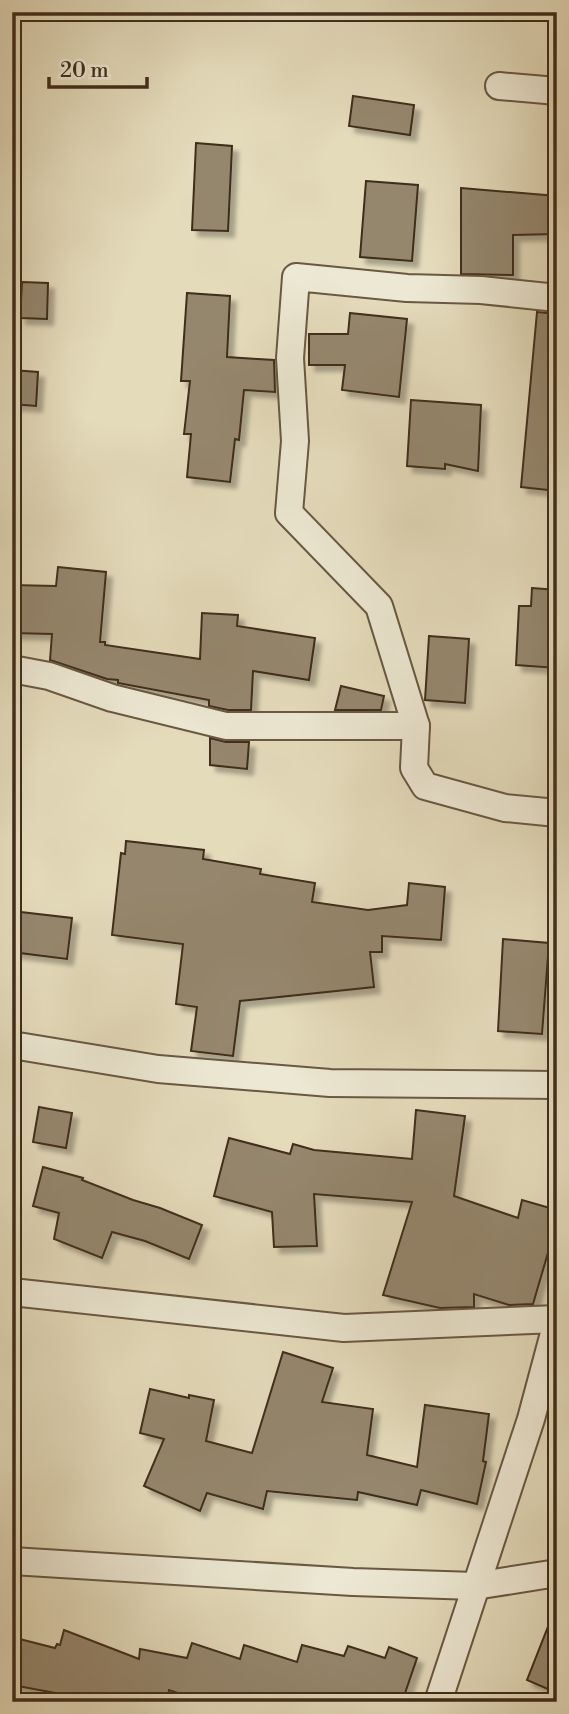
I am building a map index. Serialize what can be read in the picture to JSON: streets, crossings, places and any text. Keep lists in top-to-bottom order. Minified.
{"scale_bar":"20 m"}
